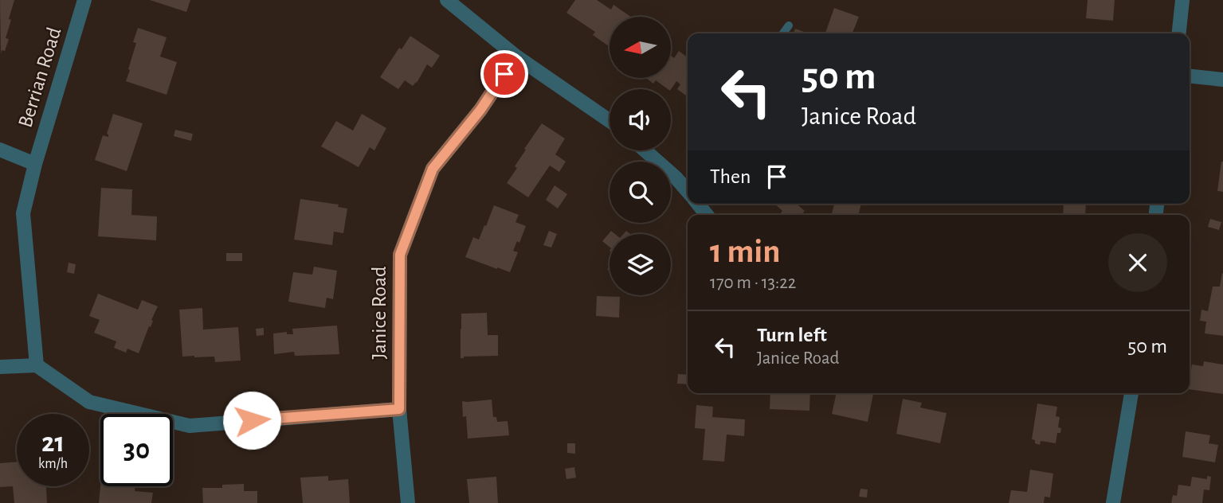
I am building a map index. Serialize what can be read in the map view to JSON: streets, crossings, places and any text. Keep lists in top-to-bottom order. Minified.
{"streets":{"street":["Berrian Road","Janice Road"]},"north":"left","page":{"turn":["50 m","Janice Road"],"then":"Then","heading":["1 min","170 m · 13:22"],"list":[{"name":"Turn left","note":"Janice Road","value":"50 m"}],"speed":"21 km/h","limit":"30"}}
